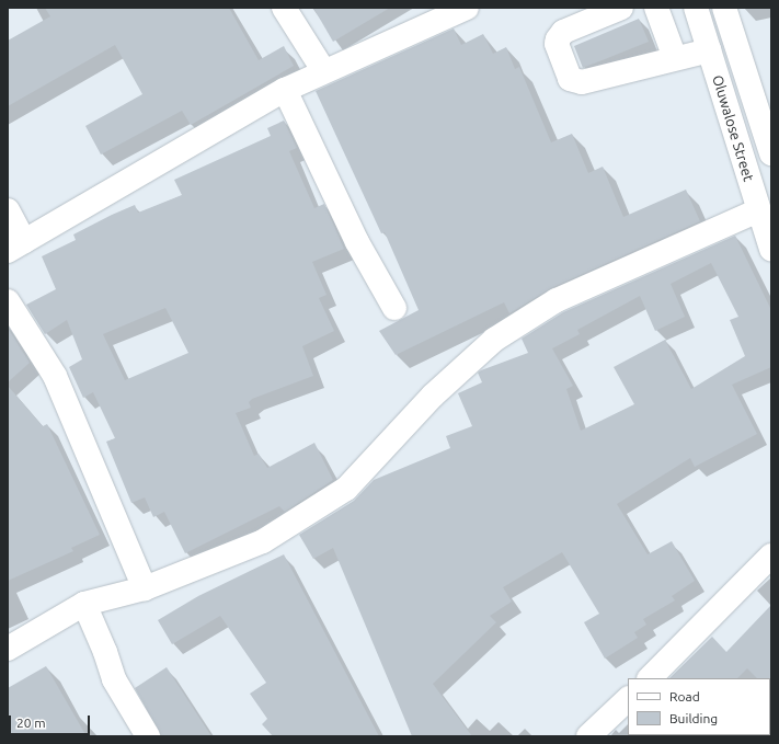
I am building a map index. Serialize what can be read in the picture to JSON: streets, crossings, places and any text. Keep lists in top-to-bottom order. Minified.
{"streets":{"street":["Oluwalose Street"]},"legend":["Road","Building"],"scale_bar":"20 m"}
